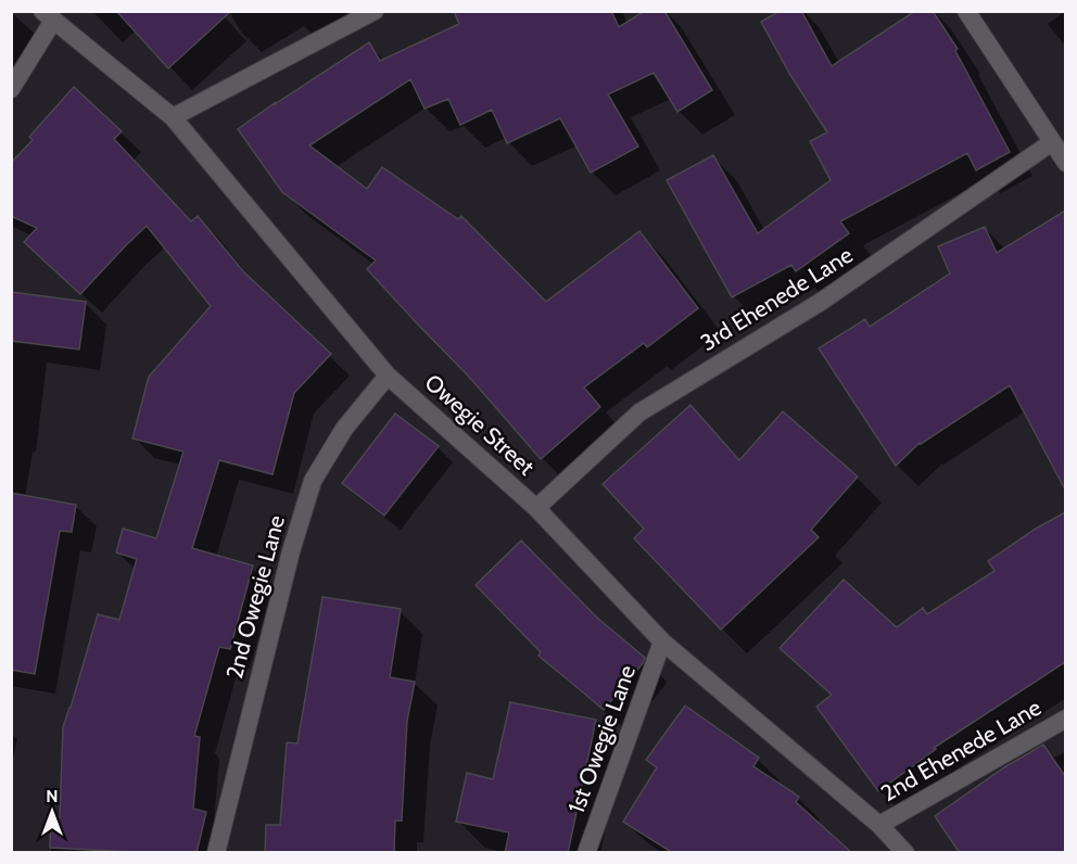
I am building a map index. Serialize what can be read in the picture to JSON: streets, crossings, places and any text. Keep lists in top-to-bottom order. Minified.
{"streets":{"street":["3rd Ehenede Lane","Owegie Street","2nd Owegie Lane","1st Owegie Lane","2nd Ehenede Lane"]},"crossings":[["3rd Ehenede Lane","Owegie Street"],["Owegie Street","2nd Owegie Lane"],["Owegie Street","1st Owegie Lane"],["Owegie Street","2nd Ehenede Lane"]],"north":"top"}
